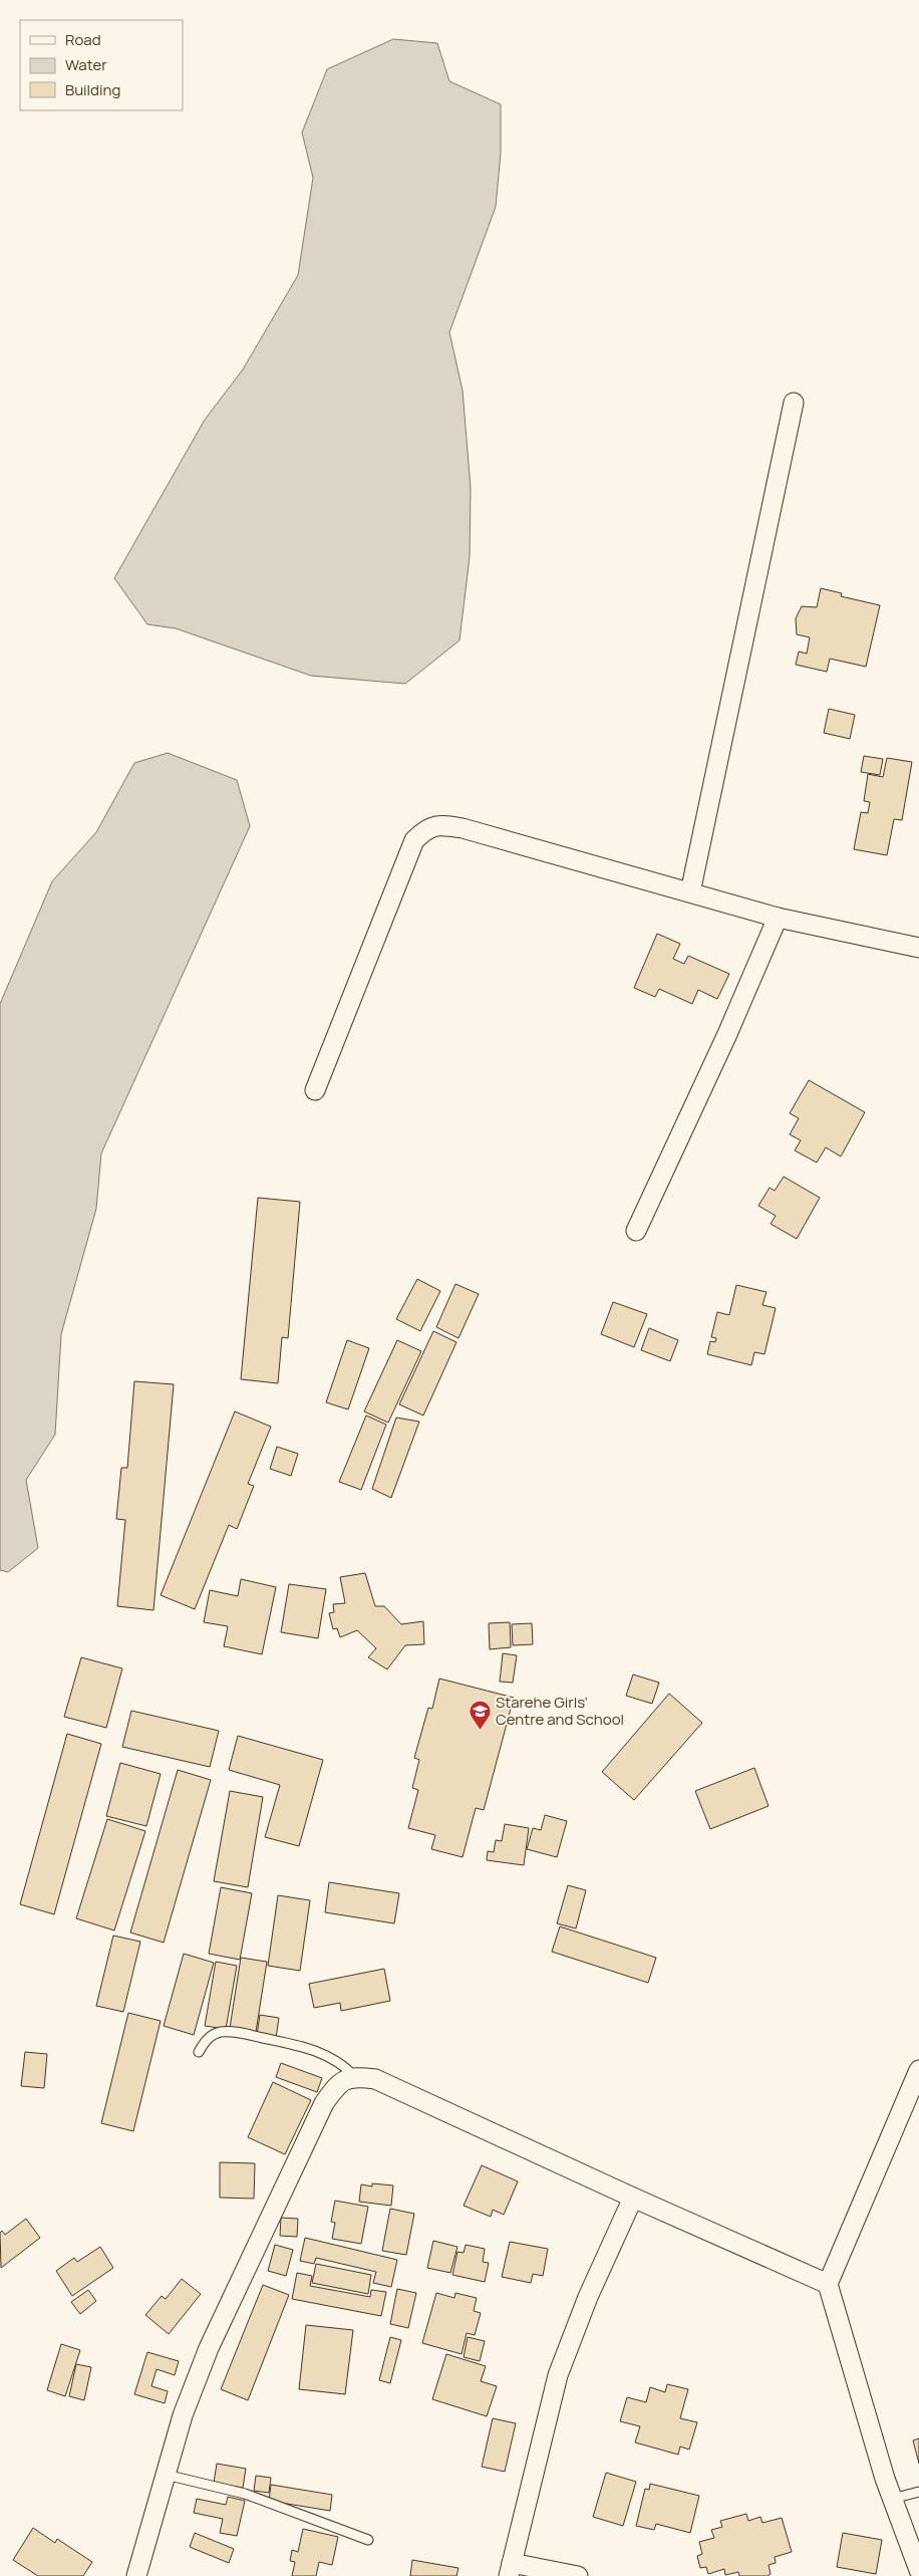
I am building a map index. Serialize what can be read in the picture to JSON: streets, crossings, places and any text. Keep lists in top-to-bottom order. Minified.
{"places":{"school or university":["Starehe Girls' Centre and School"]},"legend":["Road","Water","Building"]}
